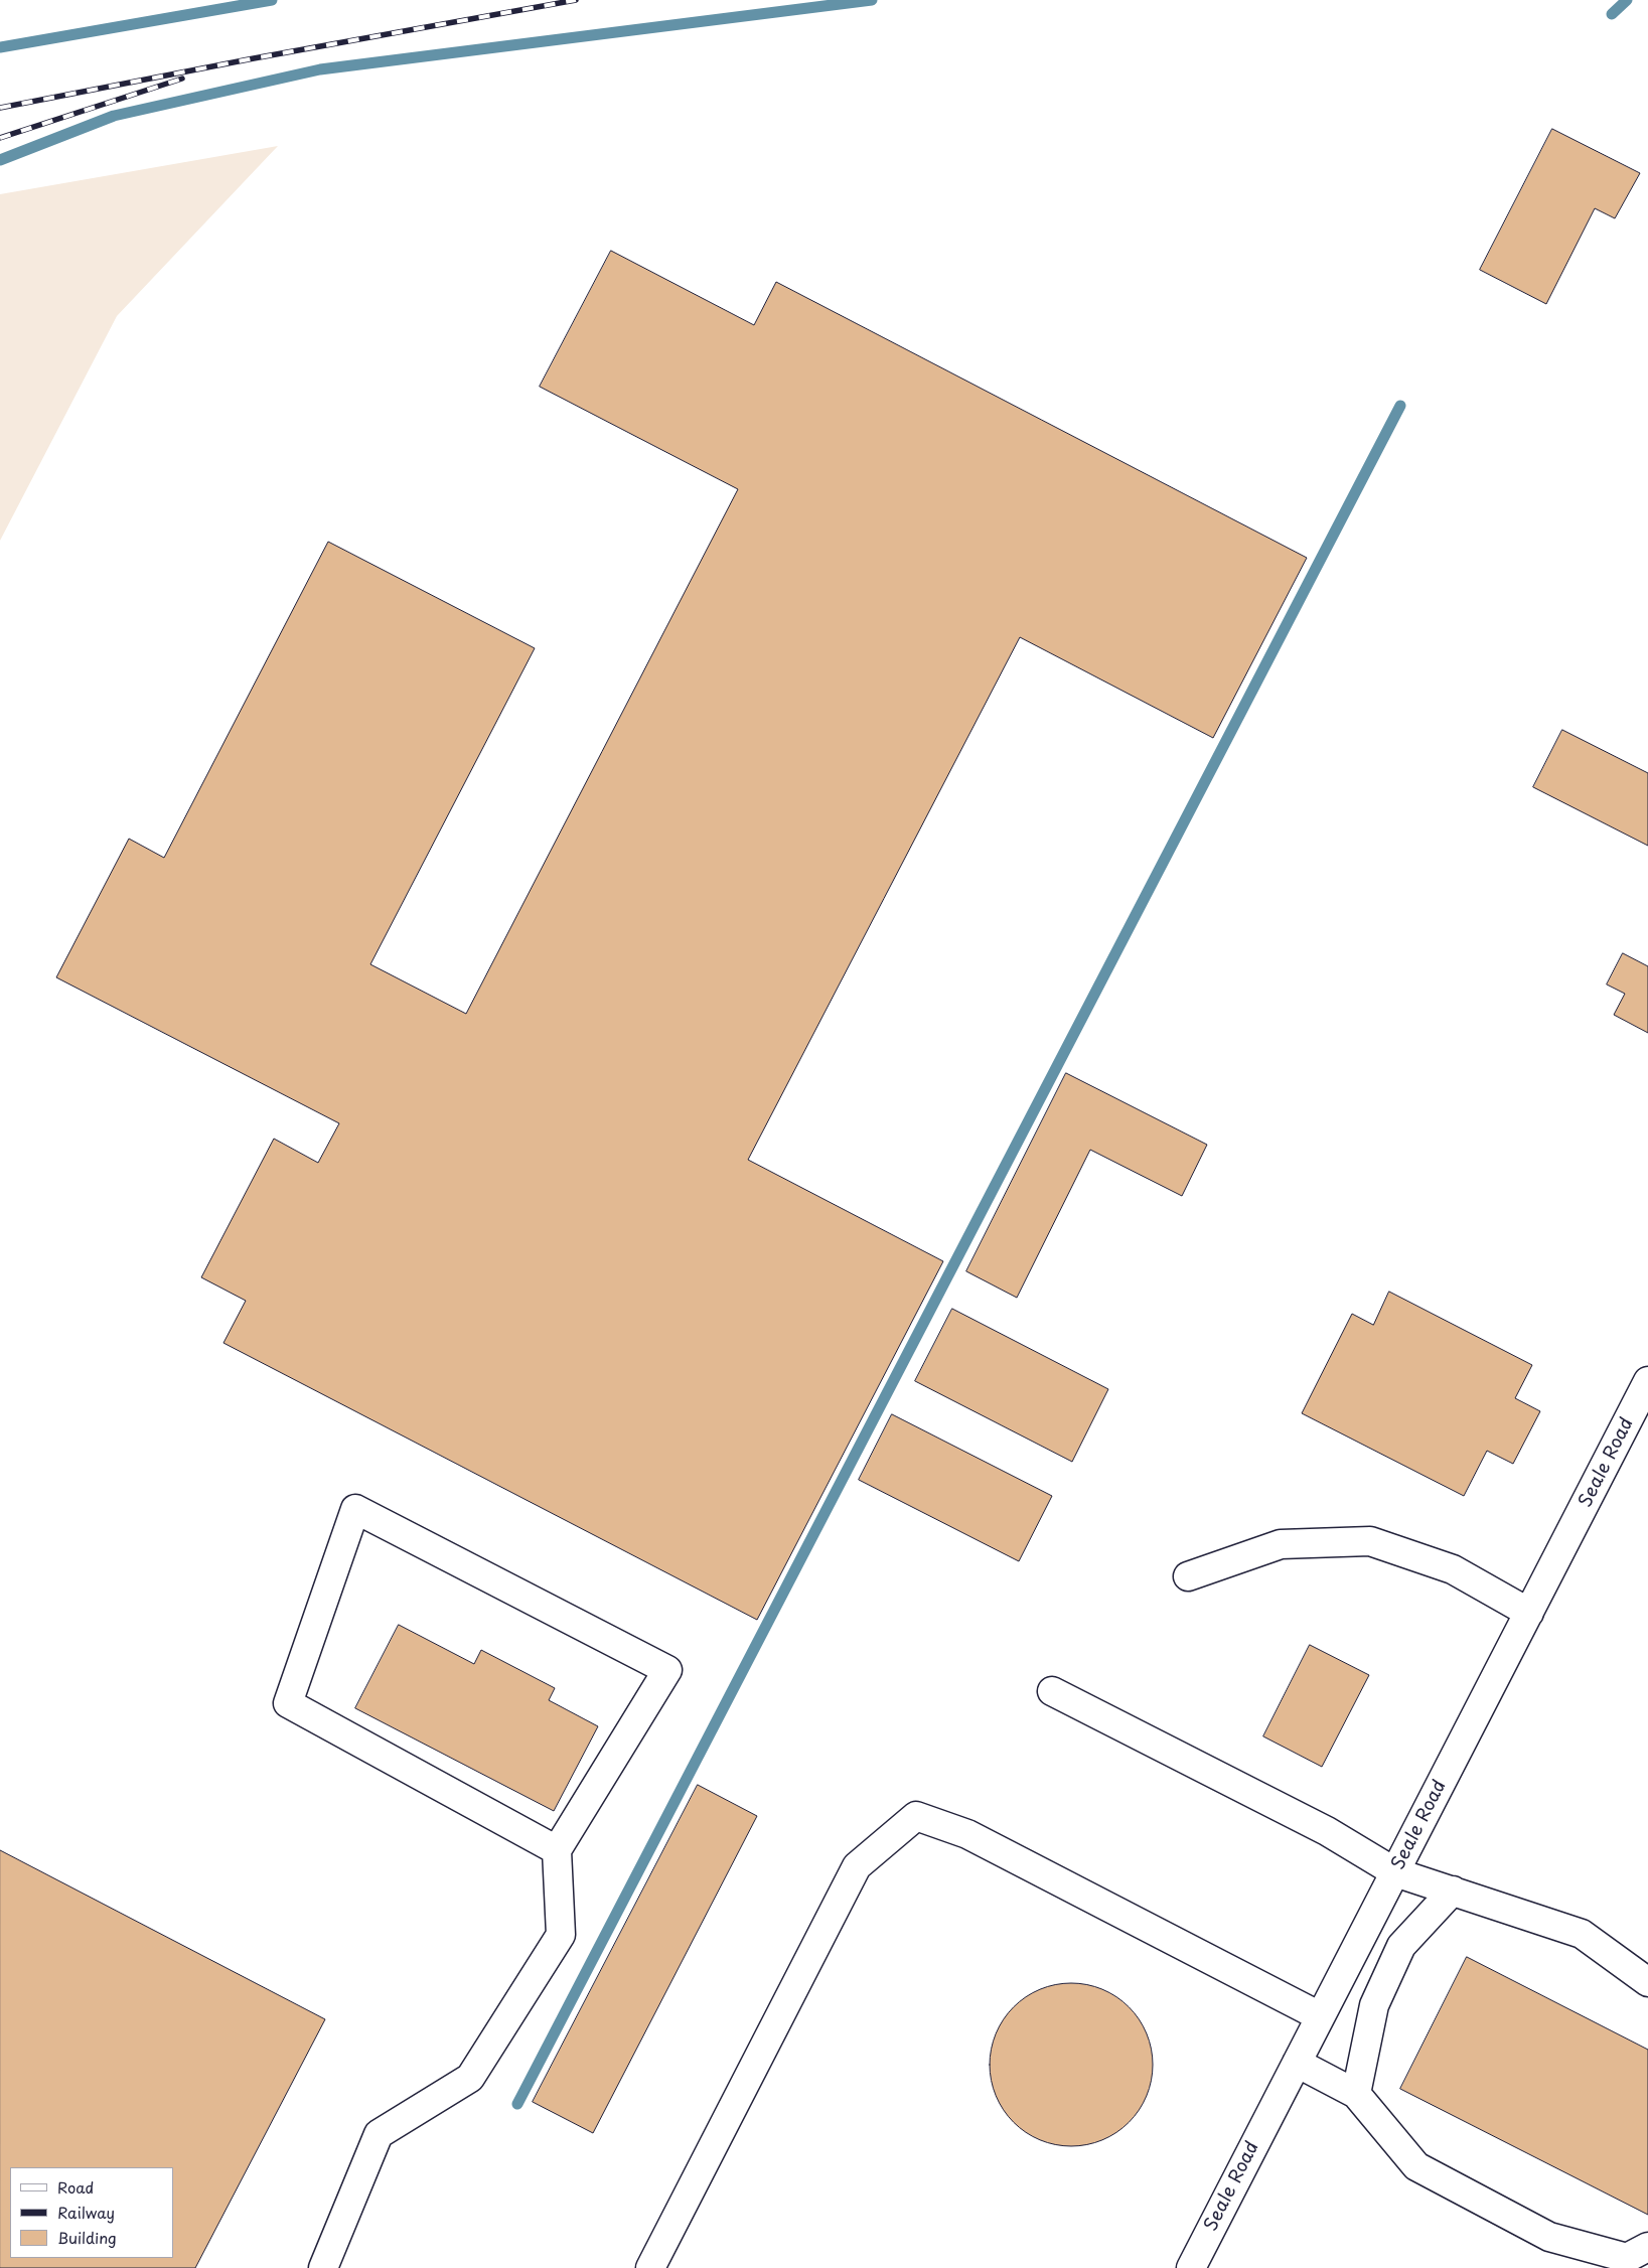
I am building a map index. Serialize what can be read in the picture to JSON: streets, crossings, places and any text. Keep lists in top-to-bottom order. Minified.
{"streets":{"street":["Seale Road"]},"legend":["Road","Railway","Building"]}
